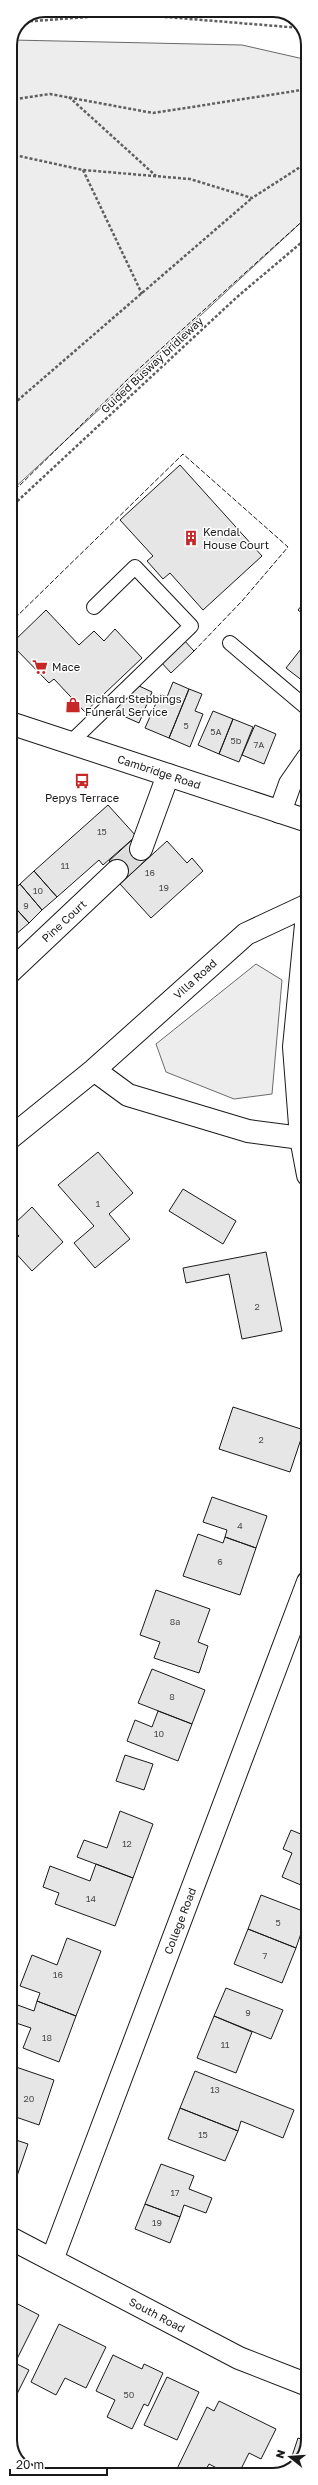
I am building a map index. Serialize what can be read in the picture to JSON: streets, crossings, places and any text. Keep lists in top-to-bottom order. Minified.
{"streets":{"street":["Cambridge Road","Pine Court","Villa Road","College Road","South Road"],"path":["Guided Busway bridleway"]},"crossings":[["College Road","South Road"]],"places":{"building":["Kendal House Court"],"supermarket":["Mace"],"shop":["Richard Stebbings Funeral Service"],"bus stop":["Pepys Terrace"]},"house_numbers":["5","5A","5b","7A","15","11","16","19","10","9","1","2","2","4","6","8a","8","10","12","14","5","7","16","9","18","11","13","20","15","17","19","50"],"scale_bar":"20 m","north":"left"}
